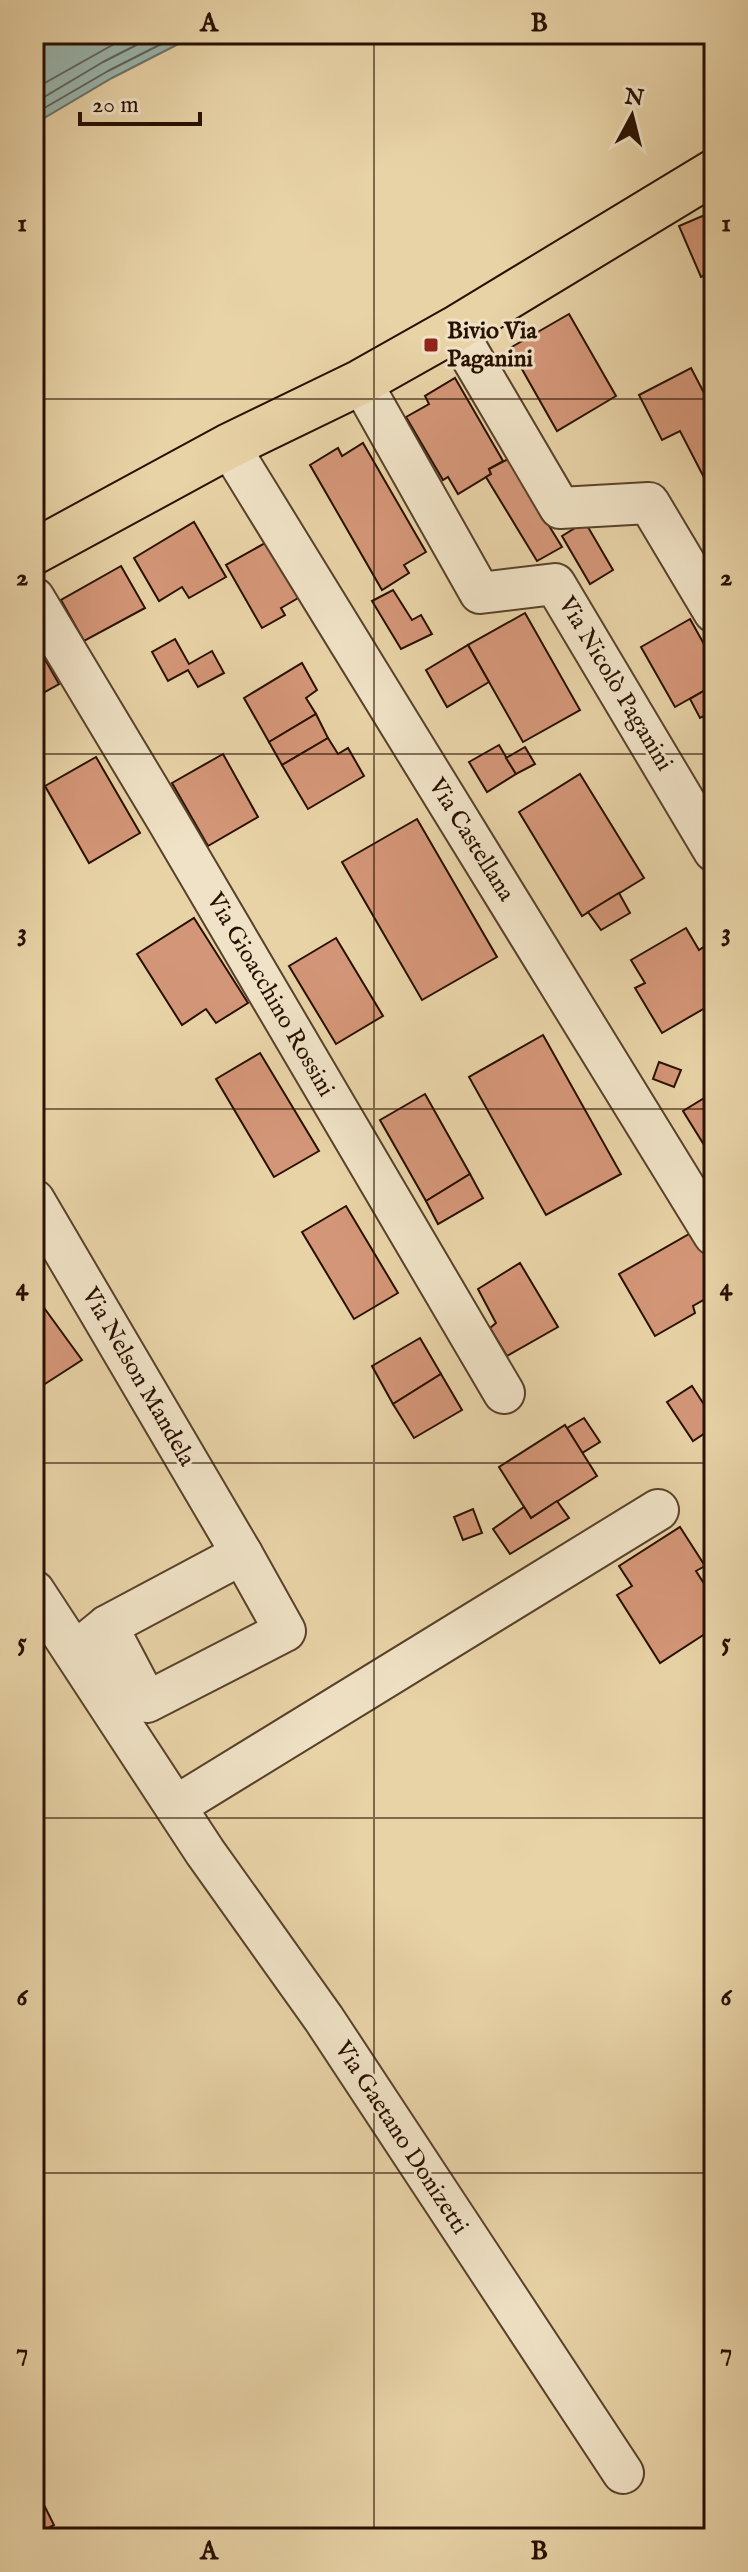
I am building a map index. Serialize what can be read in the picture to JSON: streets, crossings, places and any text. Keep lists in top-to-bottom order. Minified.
{"streets":{"street":["Via Nicolò Paganini","Via Castellana","Via Gioacchino Rossini","Via Nelson Mandela","Via Gaetano Donizetti"]},"places":{"transit":["Bivio Via Paganini"]},"scale_bar":"20 m","north":"top","grid":{"columns":["A","B"],"rows":["1","2","3","4","5","6","7"]}}
